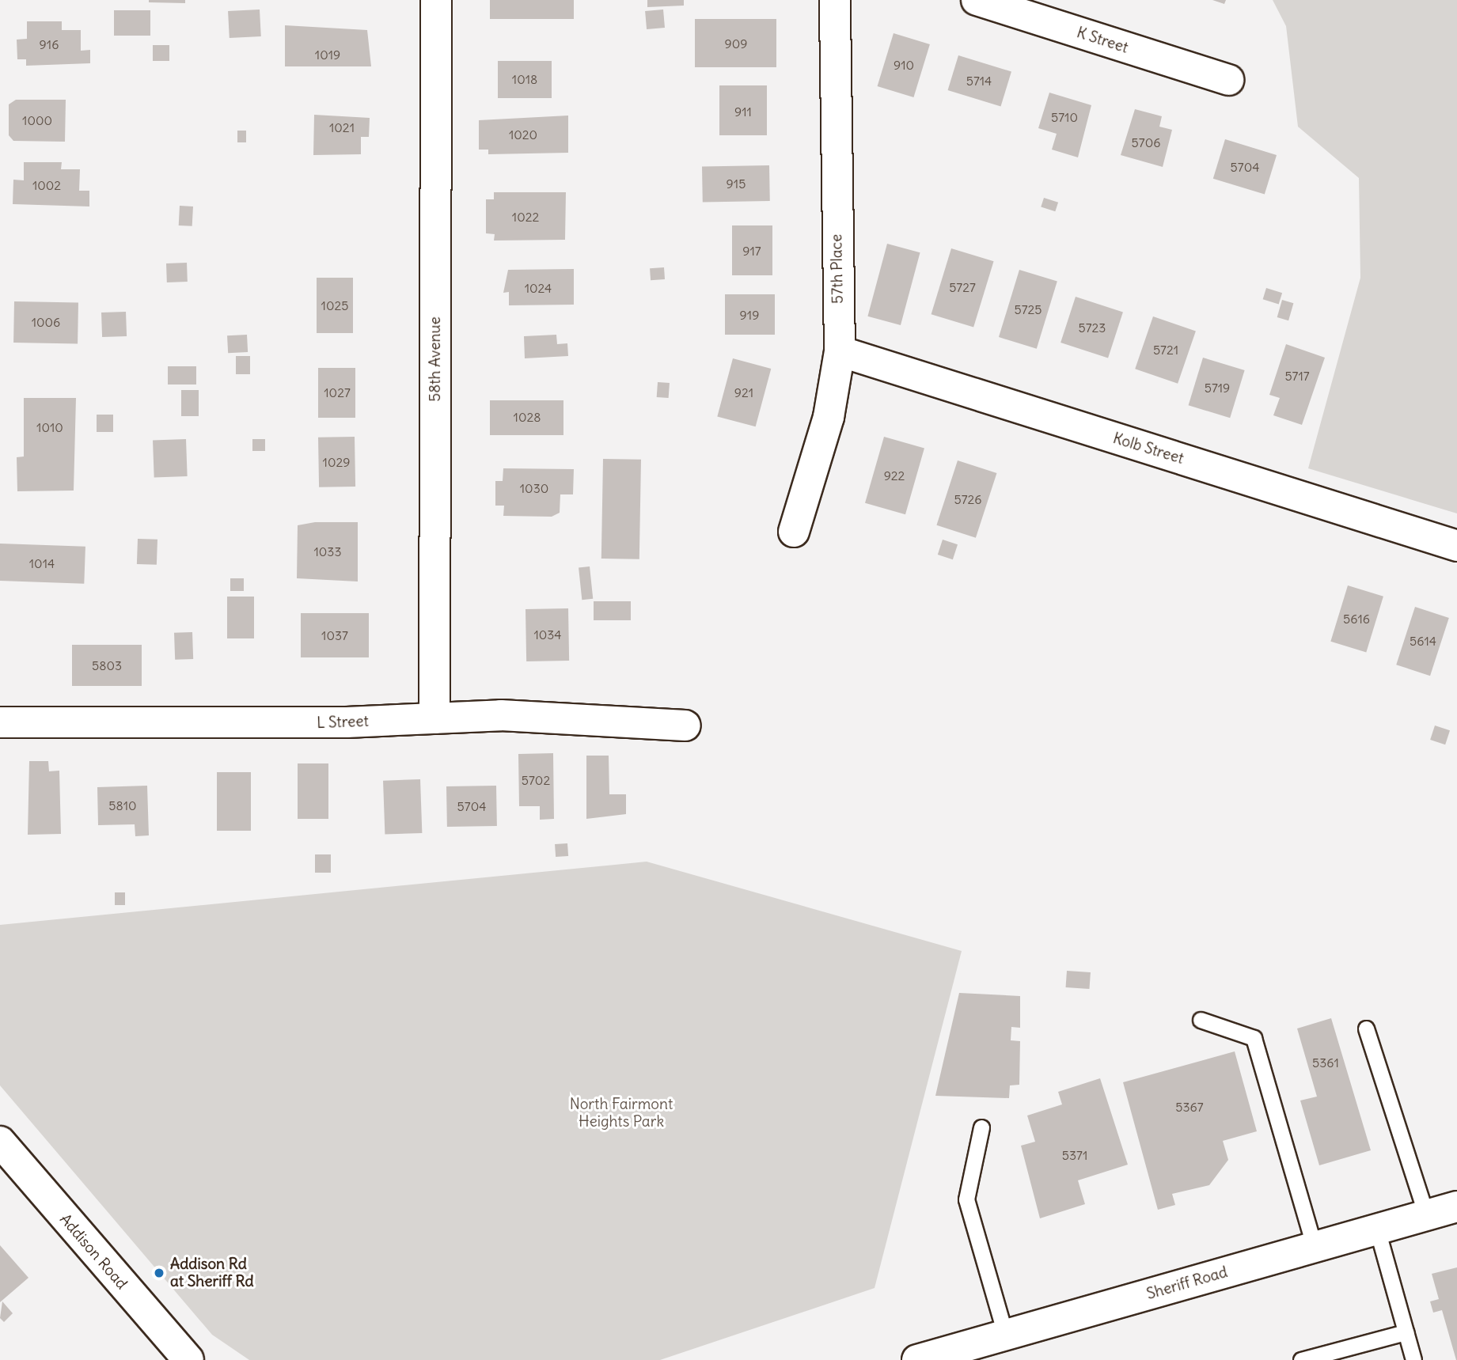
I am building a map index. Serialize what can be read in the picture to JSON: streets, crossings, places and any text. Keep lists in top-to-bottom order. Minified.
{"streets":{"street":["K Street","57th Place","58th Avenue","Kolb Street","L Street","Addison Road","Sheriff Road"]},"crossings":[["57th Place","Kolb Street"],["58th Avenue","L Street"]],"parks":["North Fairmont Heights Park"],"places":["Addison Rd at Sheriff Rd"],"house_numbers":["909","916","1019","910","1018","5714","911","5710","1000","1021","1020","5706","5704","915","1002","1022","917","5727","1024","1025","5725","919","1006","5723","5721","5717","5719","1027","921","1028","1010","1029","922","1030","5726","1033","1014","5616","1034","1037","5614","5803","5702","5810","5704","5361","5367","5371"]}
